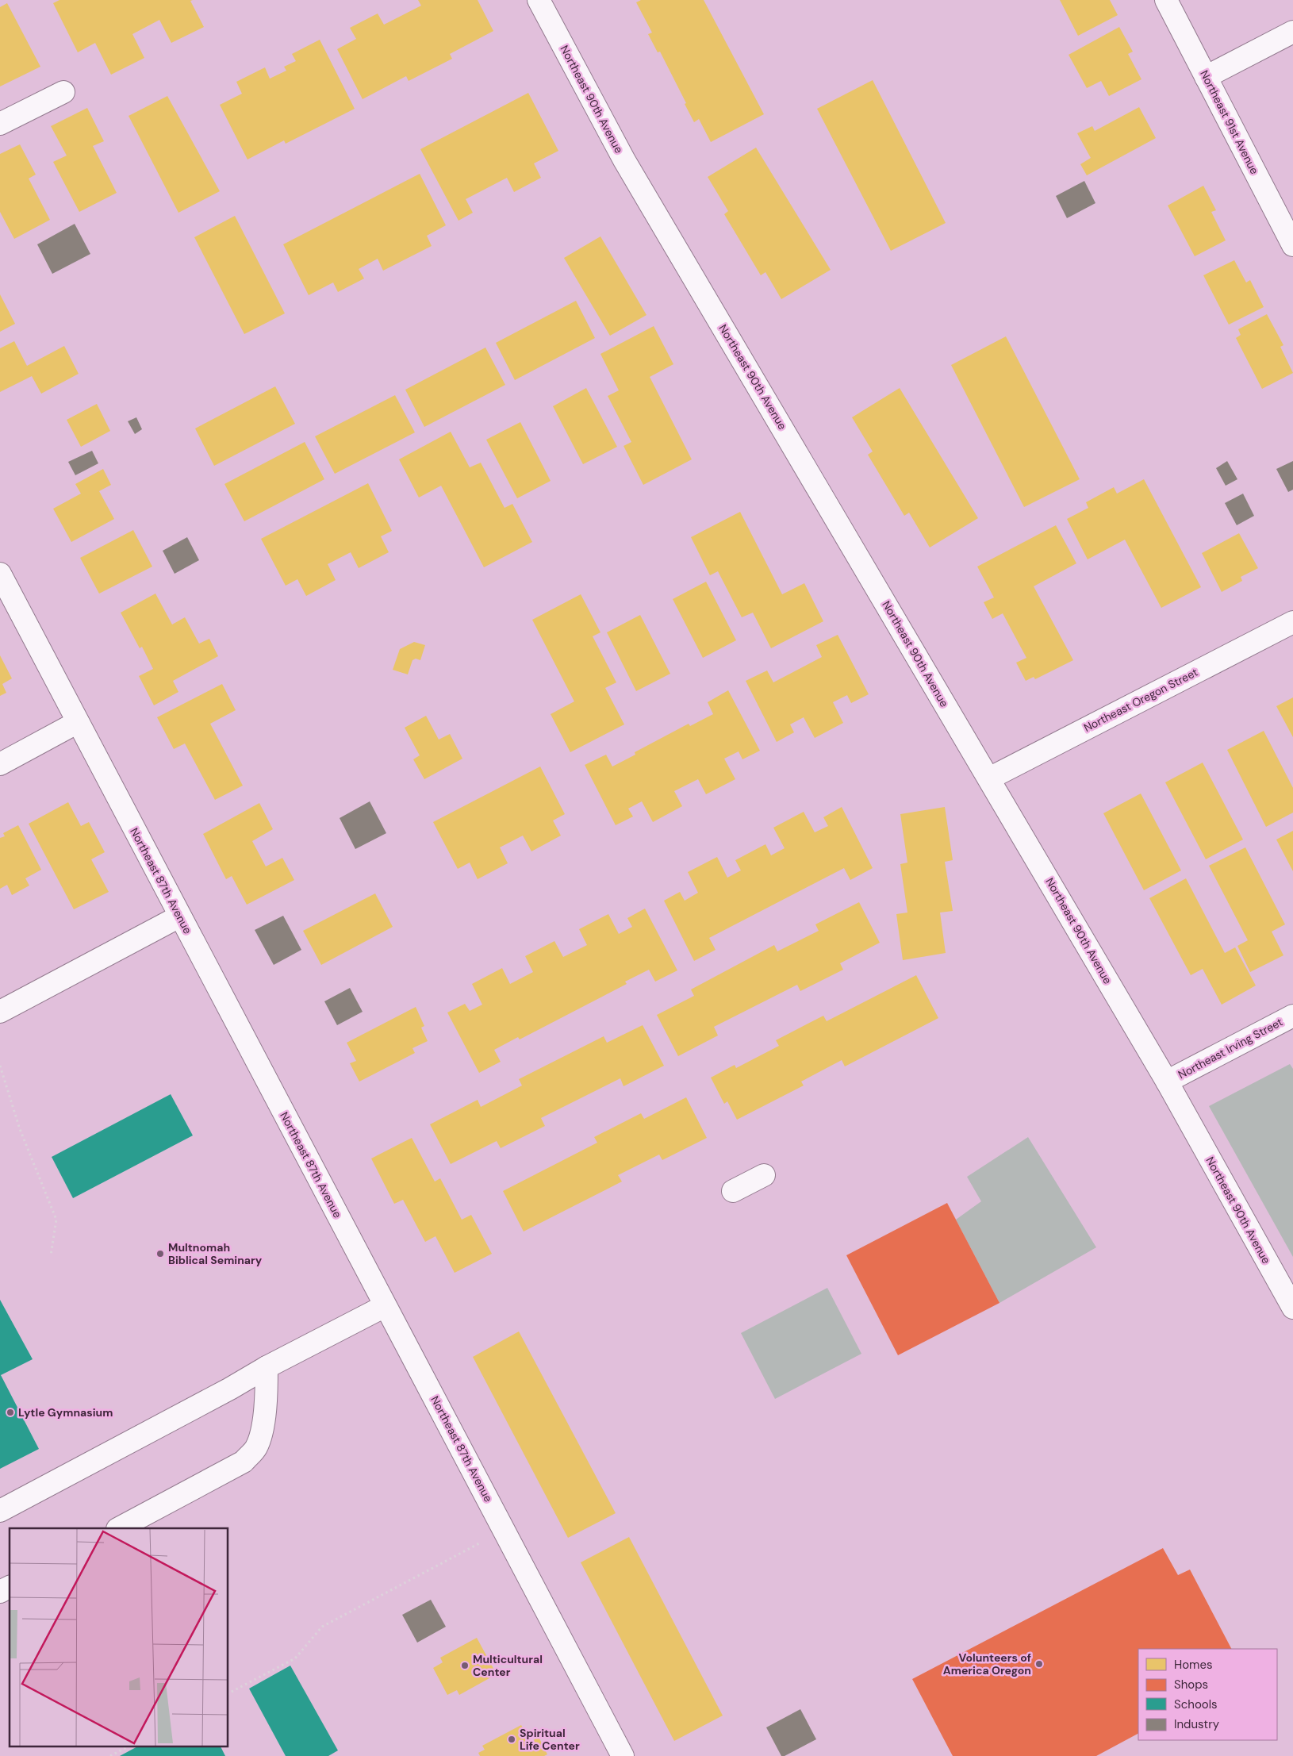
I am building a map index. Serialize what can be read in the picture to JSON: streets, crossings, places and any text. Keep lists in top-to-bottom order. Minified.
{"streets":{"street":["Northeast 90th Avenue","Northeast 91st Avenue","Northeast Oregon Street","Northeast 87th Avenue","Northeast Irving Street"]},"crossings":[["Northeast 90th Avenue","Northeast Oregon Street"],["Northeast 90th Avenue","Northeast Irving Street"]],"places":["Multnomah Biblical Seminary","Lytle Gymnasium","Volunteers of America Oregon","Multicultural Center","Spiritual Life Center"],"legend":["Homes","Shops","Schools","Industry"]}
